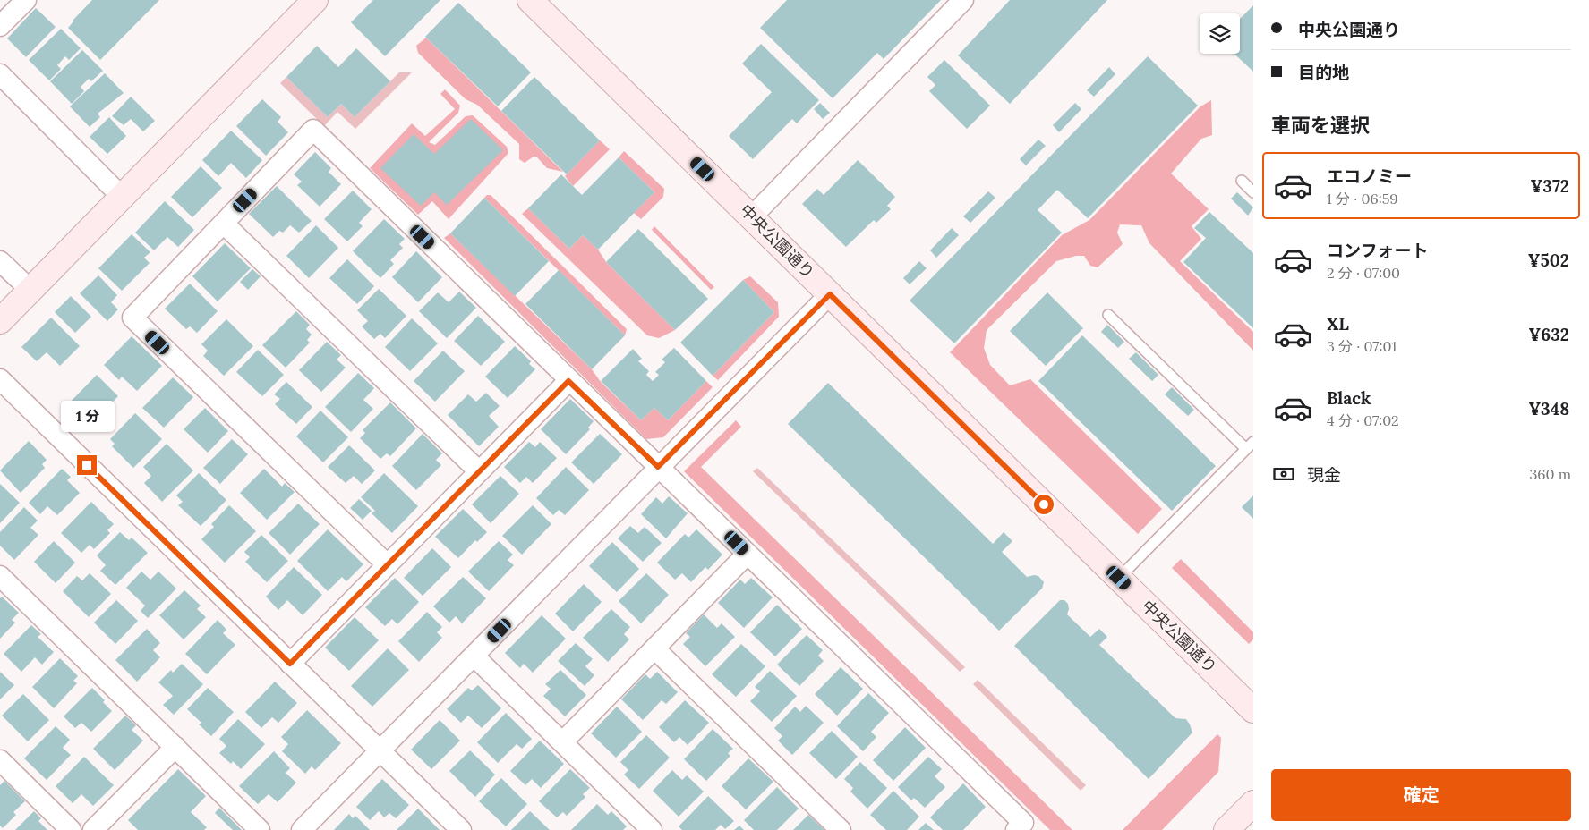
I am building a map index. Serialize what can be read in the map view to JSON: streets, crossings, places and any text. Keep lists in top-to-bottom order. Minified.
{"streets":{"street":["中央公園通り"]},"page":{"banner":["中央公園通り","目的地"],"heading":"車両を選択","list":[{"name":"エコノミー","note":"1 分 · 06:59","value":"¥372"},{"name":"コンフォート","note":"2 分 · 07:00","value":"¥502"},{"name":"XL","note":"3 分 · 07:01","value":"¥632"},{"name":"Black","note":"4 分 · 07:02","value":"¥348"}],"bubble":"1 分","pay":["現金","360 m"],"buttons":"確定"}}
